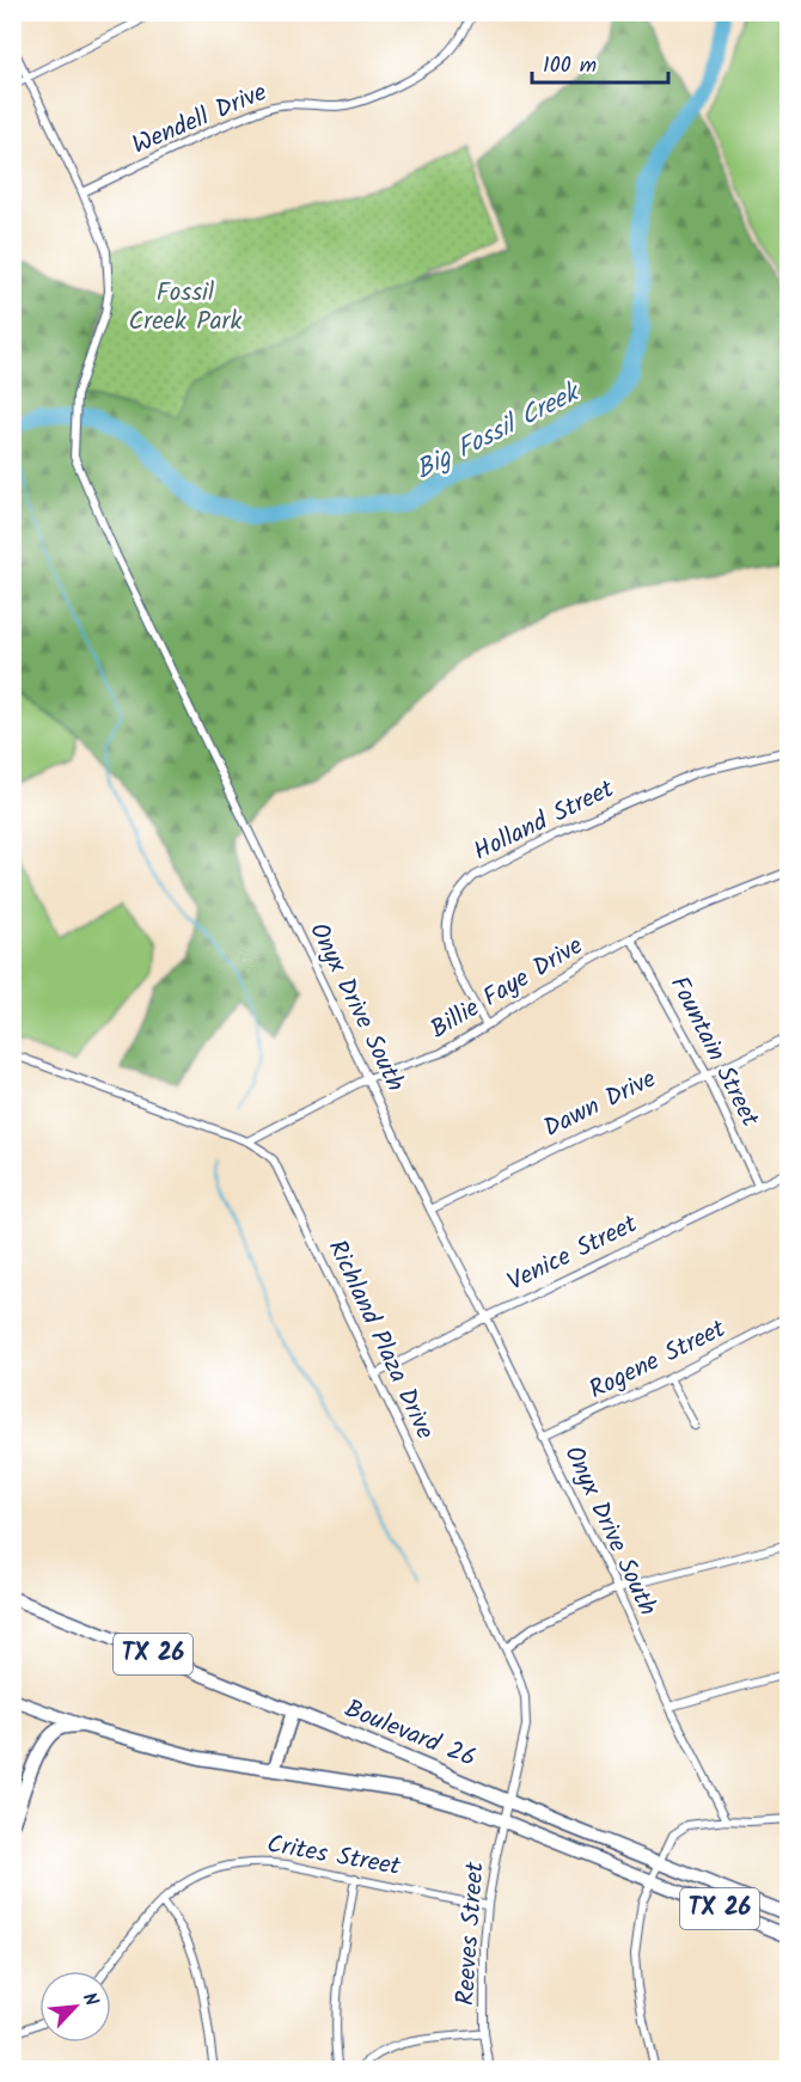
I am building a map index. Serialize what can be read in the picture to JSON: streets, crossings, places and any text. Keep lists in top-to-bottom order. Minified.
{"streets":{"main road":["TX 26","Boulevard 26"],"street":["Wendell Drive","Holland Street","Billie Faye Drive","Onyx Drive South","Fountain Street","Dawn Drive","Venice Street","Richland Plaza Drive","Rogene Street","Crites Street","Reeves Street"]},"crossings":[["Wendell Drive","Onyx Drive South"],["Holland Street","Billie Faye Drive"],["Billie Faye Drive","Onyx Drive South"],["Billie Faye Drive","Fountain Street"],["Billie Faye Drive","Richland Plaza Drive"],["Onyx Drive South","Dawn Drive"],["Onyx Drive South","Venice Street"],["Onyx Drive South","Rogene Street"],["Fountain Street","Dawn Drive"],["Fountain Street","Venice Street"],["Venice Street","Richland Plaza Drive"],["Richland Plaza Drive","Boulevard 26"],["Richland Plaza Drive","Reeves Street"],["Boulevard 26","Reeves Street"],["Crites Street","Reeves Street"]],"water":["Big Fossil Creek"],"parks":["Fossil Creek Park"],"scale_bar":"100 m","north":"top right"}
